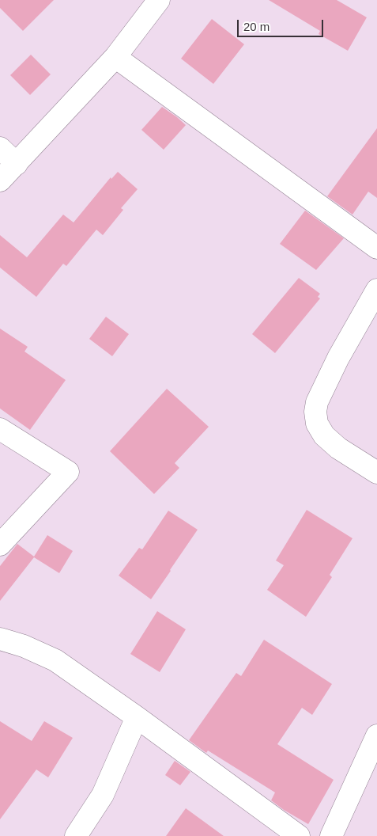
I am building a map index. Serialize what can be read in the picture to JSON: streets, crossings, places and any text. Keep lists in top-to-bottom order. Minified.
{"scale_bar":"20 m"}
